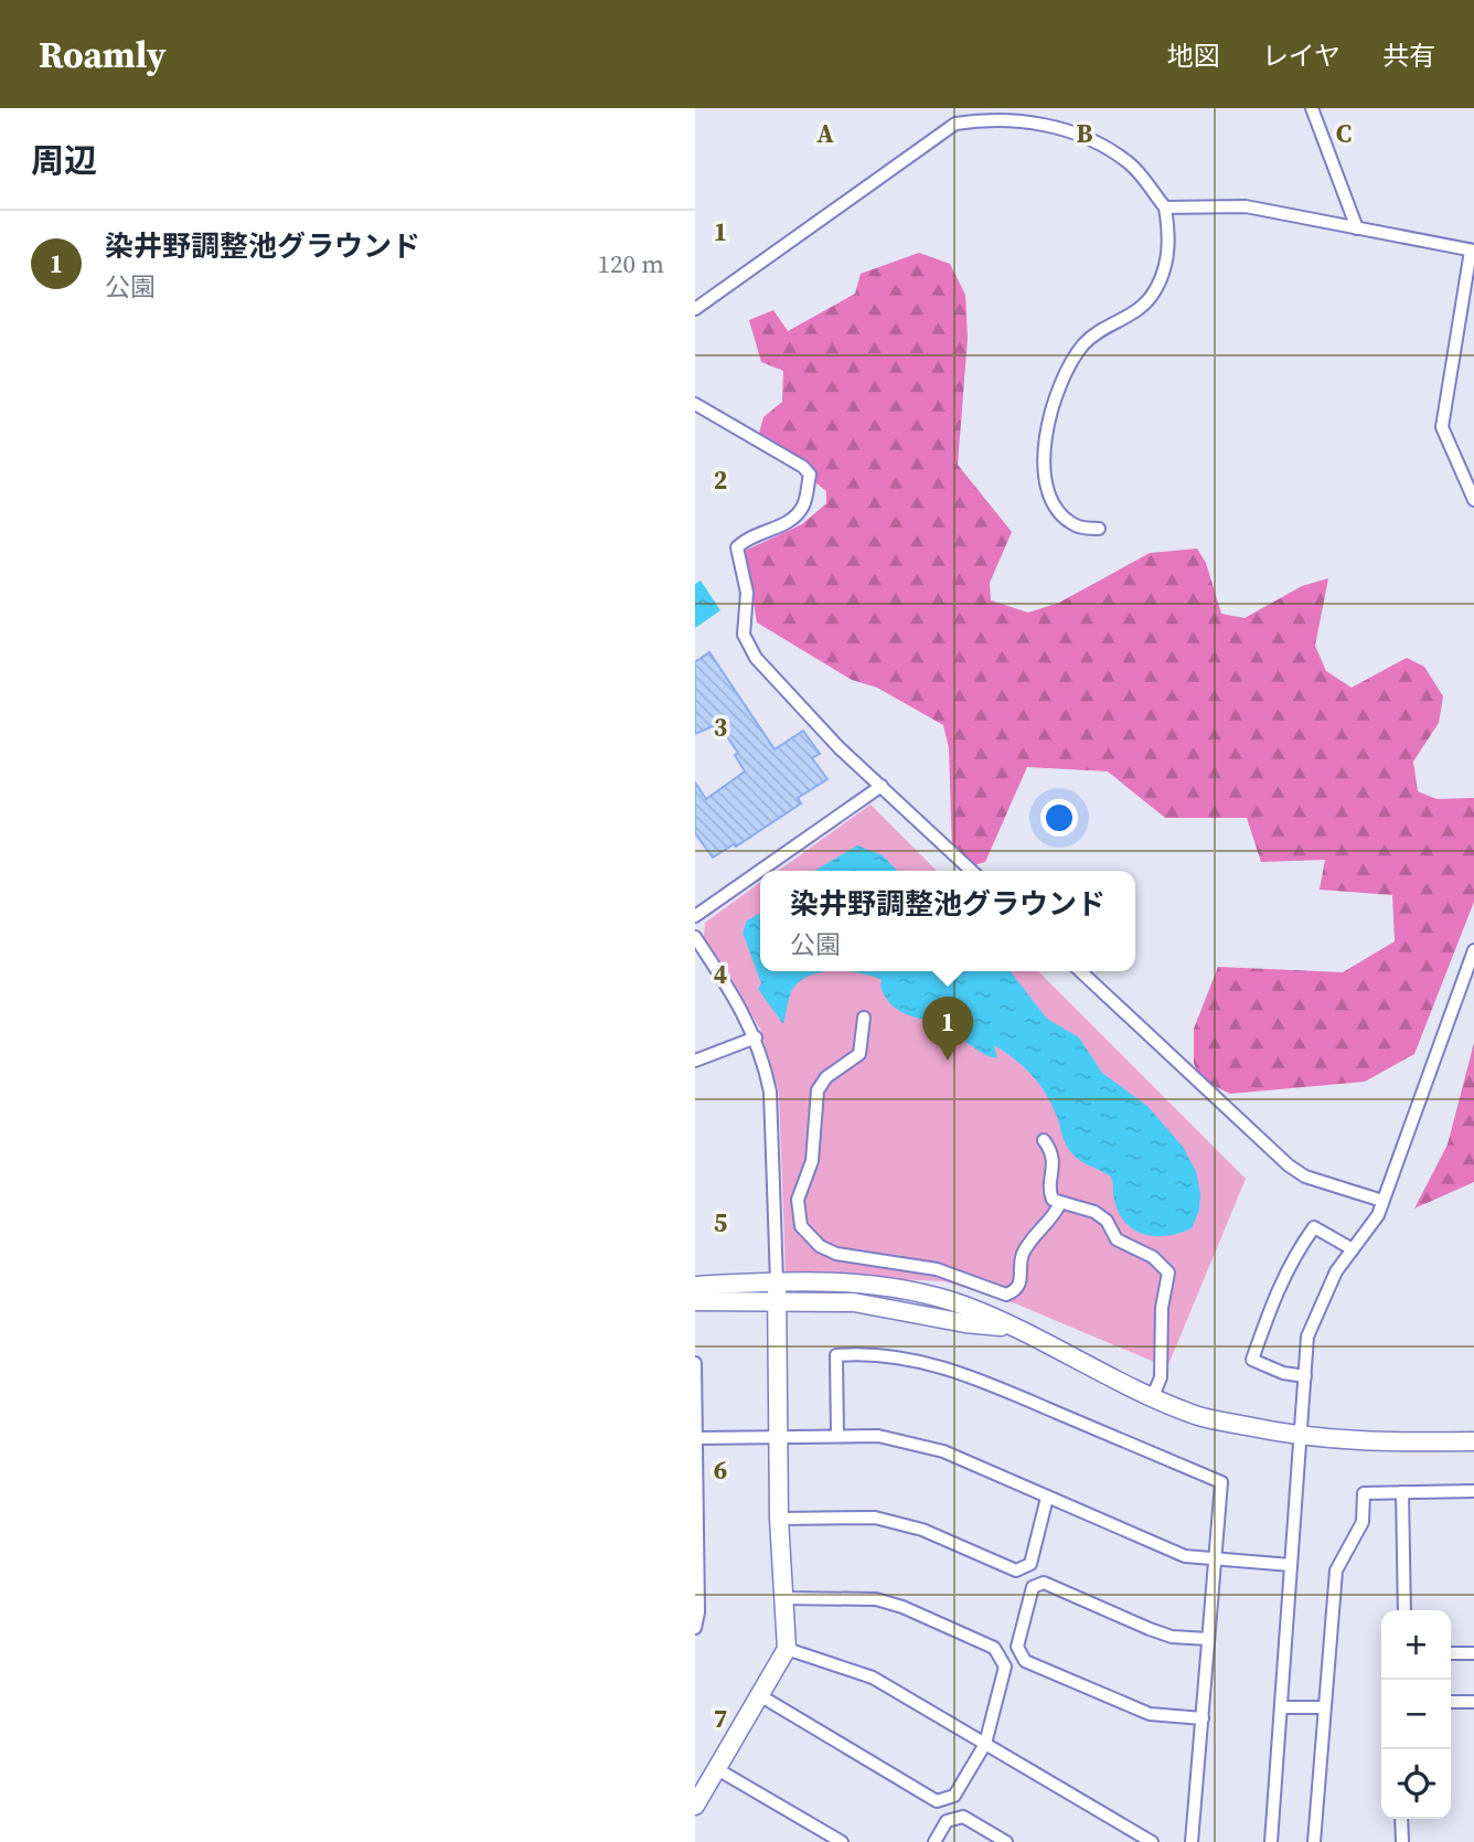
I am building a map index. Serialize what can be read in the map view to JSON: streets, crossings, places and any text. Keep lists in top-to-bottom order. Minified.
{"page":{"header":"Roamly","nav":["地図","レイヤ","共有"],"heading":"周辺","list":[{"mark":"1","name":"染井野調整池グラウンド","note":"公園","value":"120 m"}],"popup":["染井野調整池グラウンド","公園"],"pins":"1","map_buttons":["+","−"]},"grid":{"columns":["A","B","C"],"rows":["1","2","3","4","5","6","7"]}}
